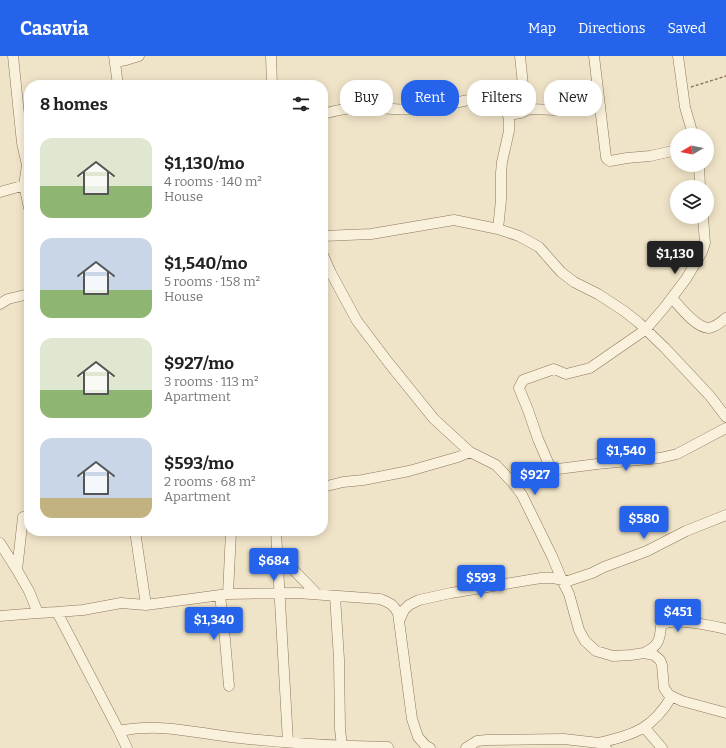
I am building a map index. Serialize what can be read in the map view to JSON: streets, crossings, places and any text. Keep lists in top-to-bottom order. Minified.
{"north":"left","page":{"header":"Casavia","nav":["Map","Directions","Saved"],"chip":["Buy","Rent","Filters","New"],"heading":"8 homes","list":[{"name":"$1,130/mo","note":"4 rooms · 140 m² · House"},{"name":"$1,540/mo","note":"5 rooms · 158 m² · House"},{"name":"$927/mo","note":"3 rooms · 113 m² · Apartment"},{"name":"$593/mo","note":"2 rooms · 68 m² · Apartment"}],"price":["$1,130","$1,540","$927","$580","$684","$593","$451","$1,340"]}}
